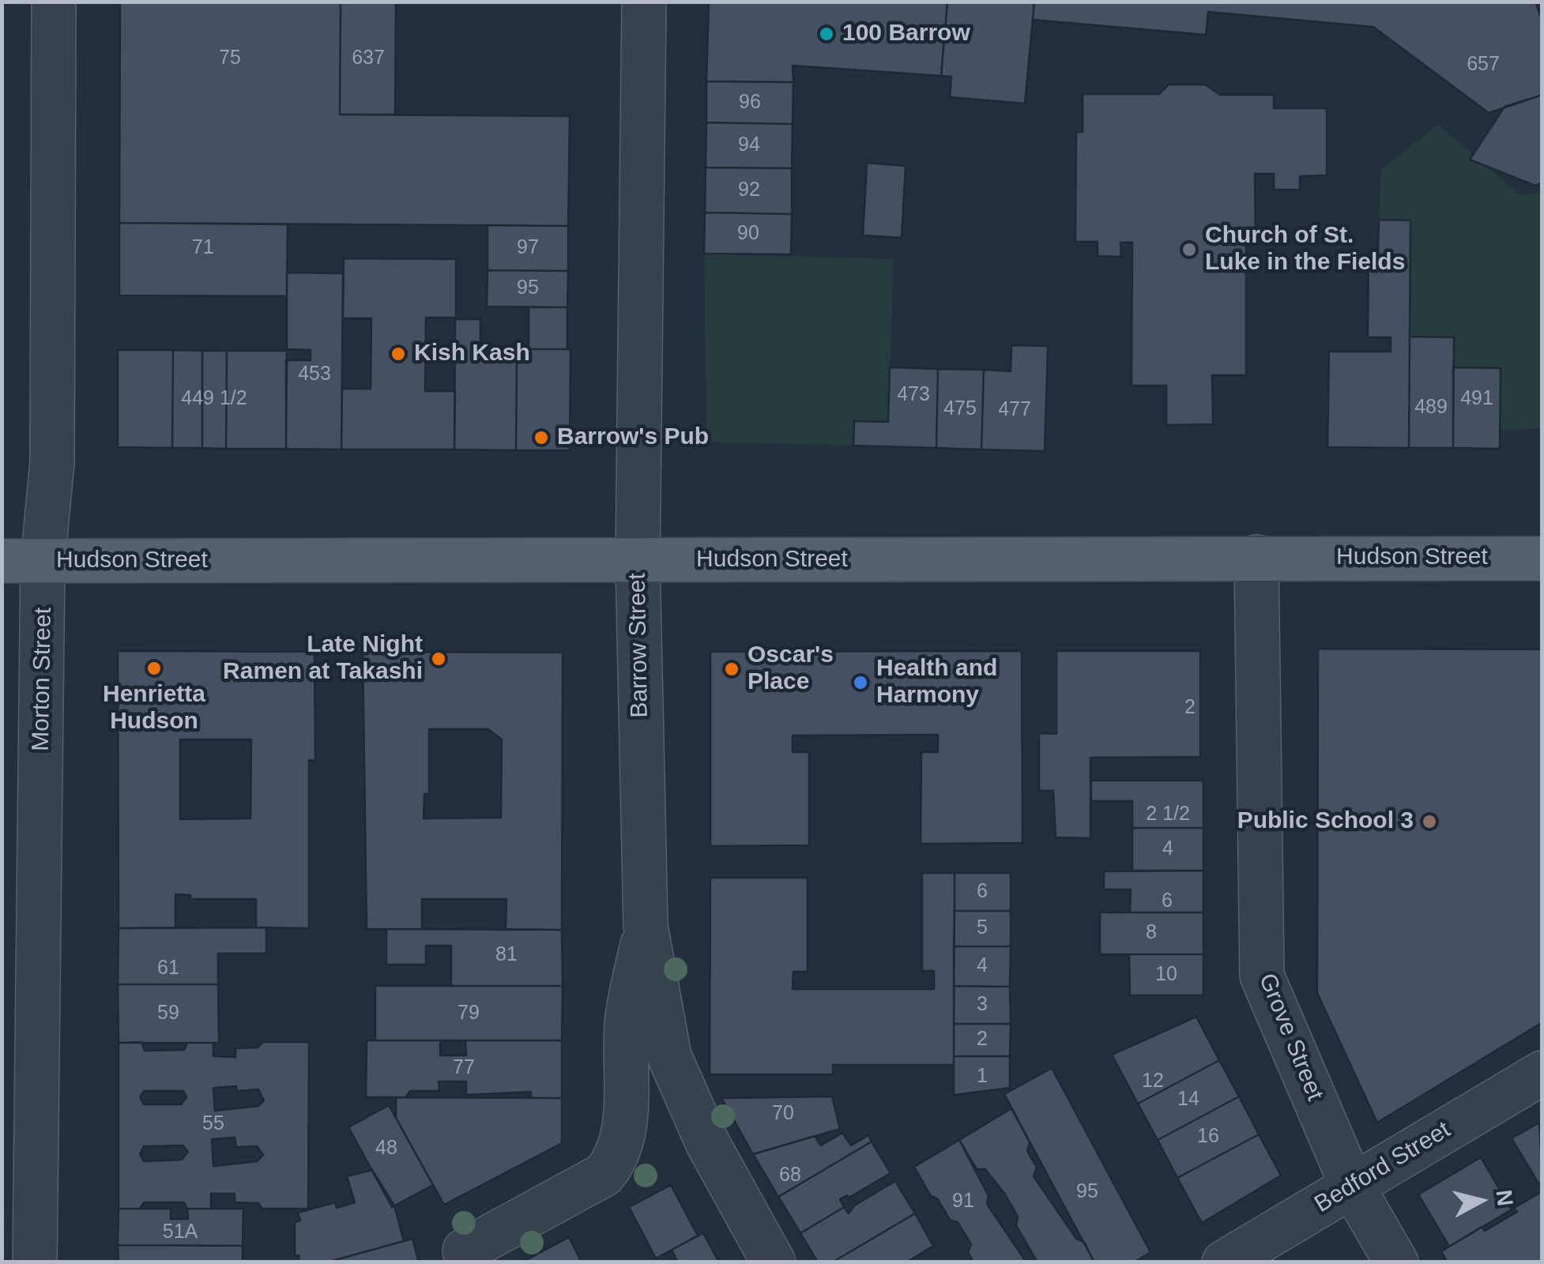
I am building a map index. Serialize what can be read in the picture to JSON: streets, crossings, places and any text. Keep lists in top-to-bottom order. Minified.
{"streets":{"main road":["Hudson Street"],"street":["Barrow Street","Morton Street","Grove Street","Bedford Street"]},"crossings":[["Hudson Street","Barrow Street"],["Hudson Street","Morton Street"],["Hudson Street","Grove Street"],["Grove Street","Bedford Street"]],"places":["100 Barrow","Church of St. Luke in the Fields","Kish Kash","Barrow's Pub","Late Night Ramen at Takashi","Henrietta Hudson","Oscar's Place","Health and Harmony","Public School 3"],"house_numbers":["75","637","657","96","94","92","90","71","97","95","453","473","449 1/2","491","489","475","477","2","2 1/2","4","6","6","5","8","81","4","61","10","3","59","79","2","77","1","12","14","70","55","16","48","68","95","91","51A"],"north":"right"}
